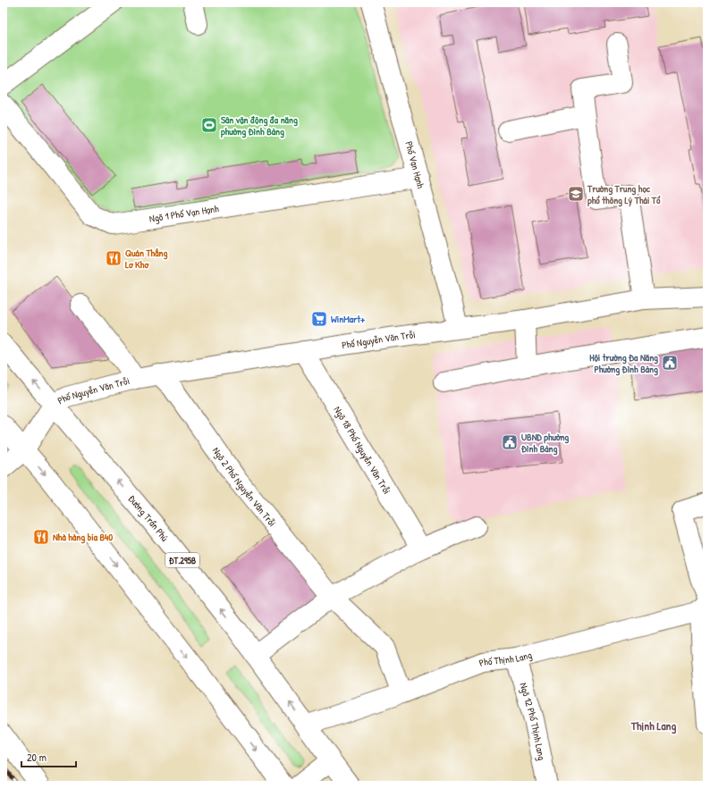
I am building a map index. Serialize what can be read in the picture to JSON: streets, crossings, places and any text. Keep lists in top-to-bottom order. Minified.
{"streets":{"street":["Phố Vạn Hạnh","Ngõ 1 Phố Vạn Hạnh","Phố Nguyễn Văn Trỗi","Ngõ 18 Phố Nguyễn Văn Trỗi","Ngõ 2 Phố Nguyễn Văn Trỗi","Đường Trần Phú","ĐT.295B","Phố Thịnh Lang","Ngõ 12 Phố Thịnh Lang"]},"crossings":[["Phố Vạn Hạnh","Ngõ 1 Phố Vạn Hạnh"],["Phố Vạn Hạnh","Phố Nguyễn Văn Trỗi"],["Phố Nguyễn Văn Trỗi","Ngõ 18 Phố Nguyễn Văn Trỗi"],["Phố Nguyễn Văn Trỗi","Ngõ 2 Phố Nguyễn Văn Trỗi"],["Phố Nguyễn Văn Trỗi","Đường Trần Phú"],["Ngõ 2 Phố Nguyễn Văn Trỗi","Phố Thịnh Lang"],["Đường Trần Phú","Phố Thịnh Lang"],["Phố Thịnh Lang","Ngõ 12 Phố Thịnh Lang"]],"districts":["Thịnh Lang"],"places":{"sports":["Sân vận động đa năng phường Đình Bảng"],"school or university":["Trường Trung học phổ thông Lý Thái Tổ"],"restaurant":["Quán Thắng Lơ Khơ","Nhà hàng bia B40"],"supermarket":["WinMart+"],"public building":["Hội trường Đa Năng Phường Đình Bảng","UBND phường Đình Bảng"]},"scale_bar":"20 m"}
